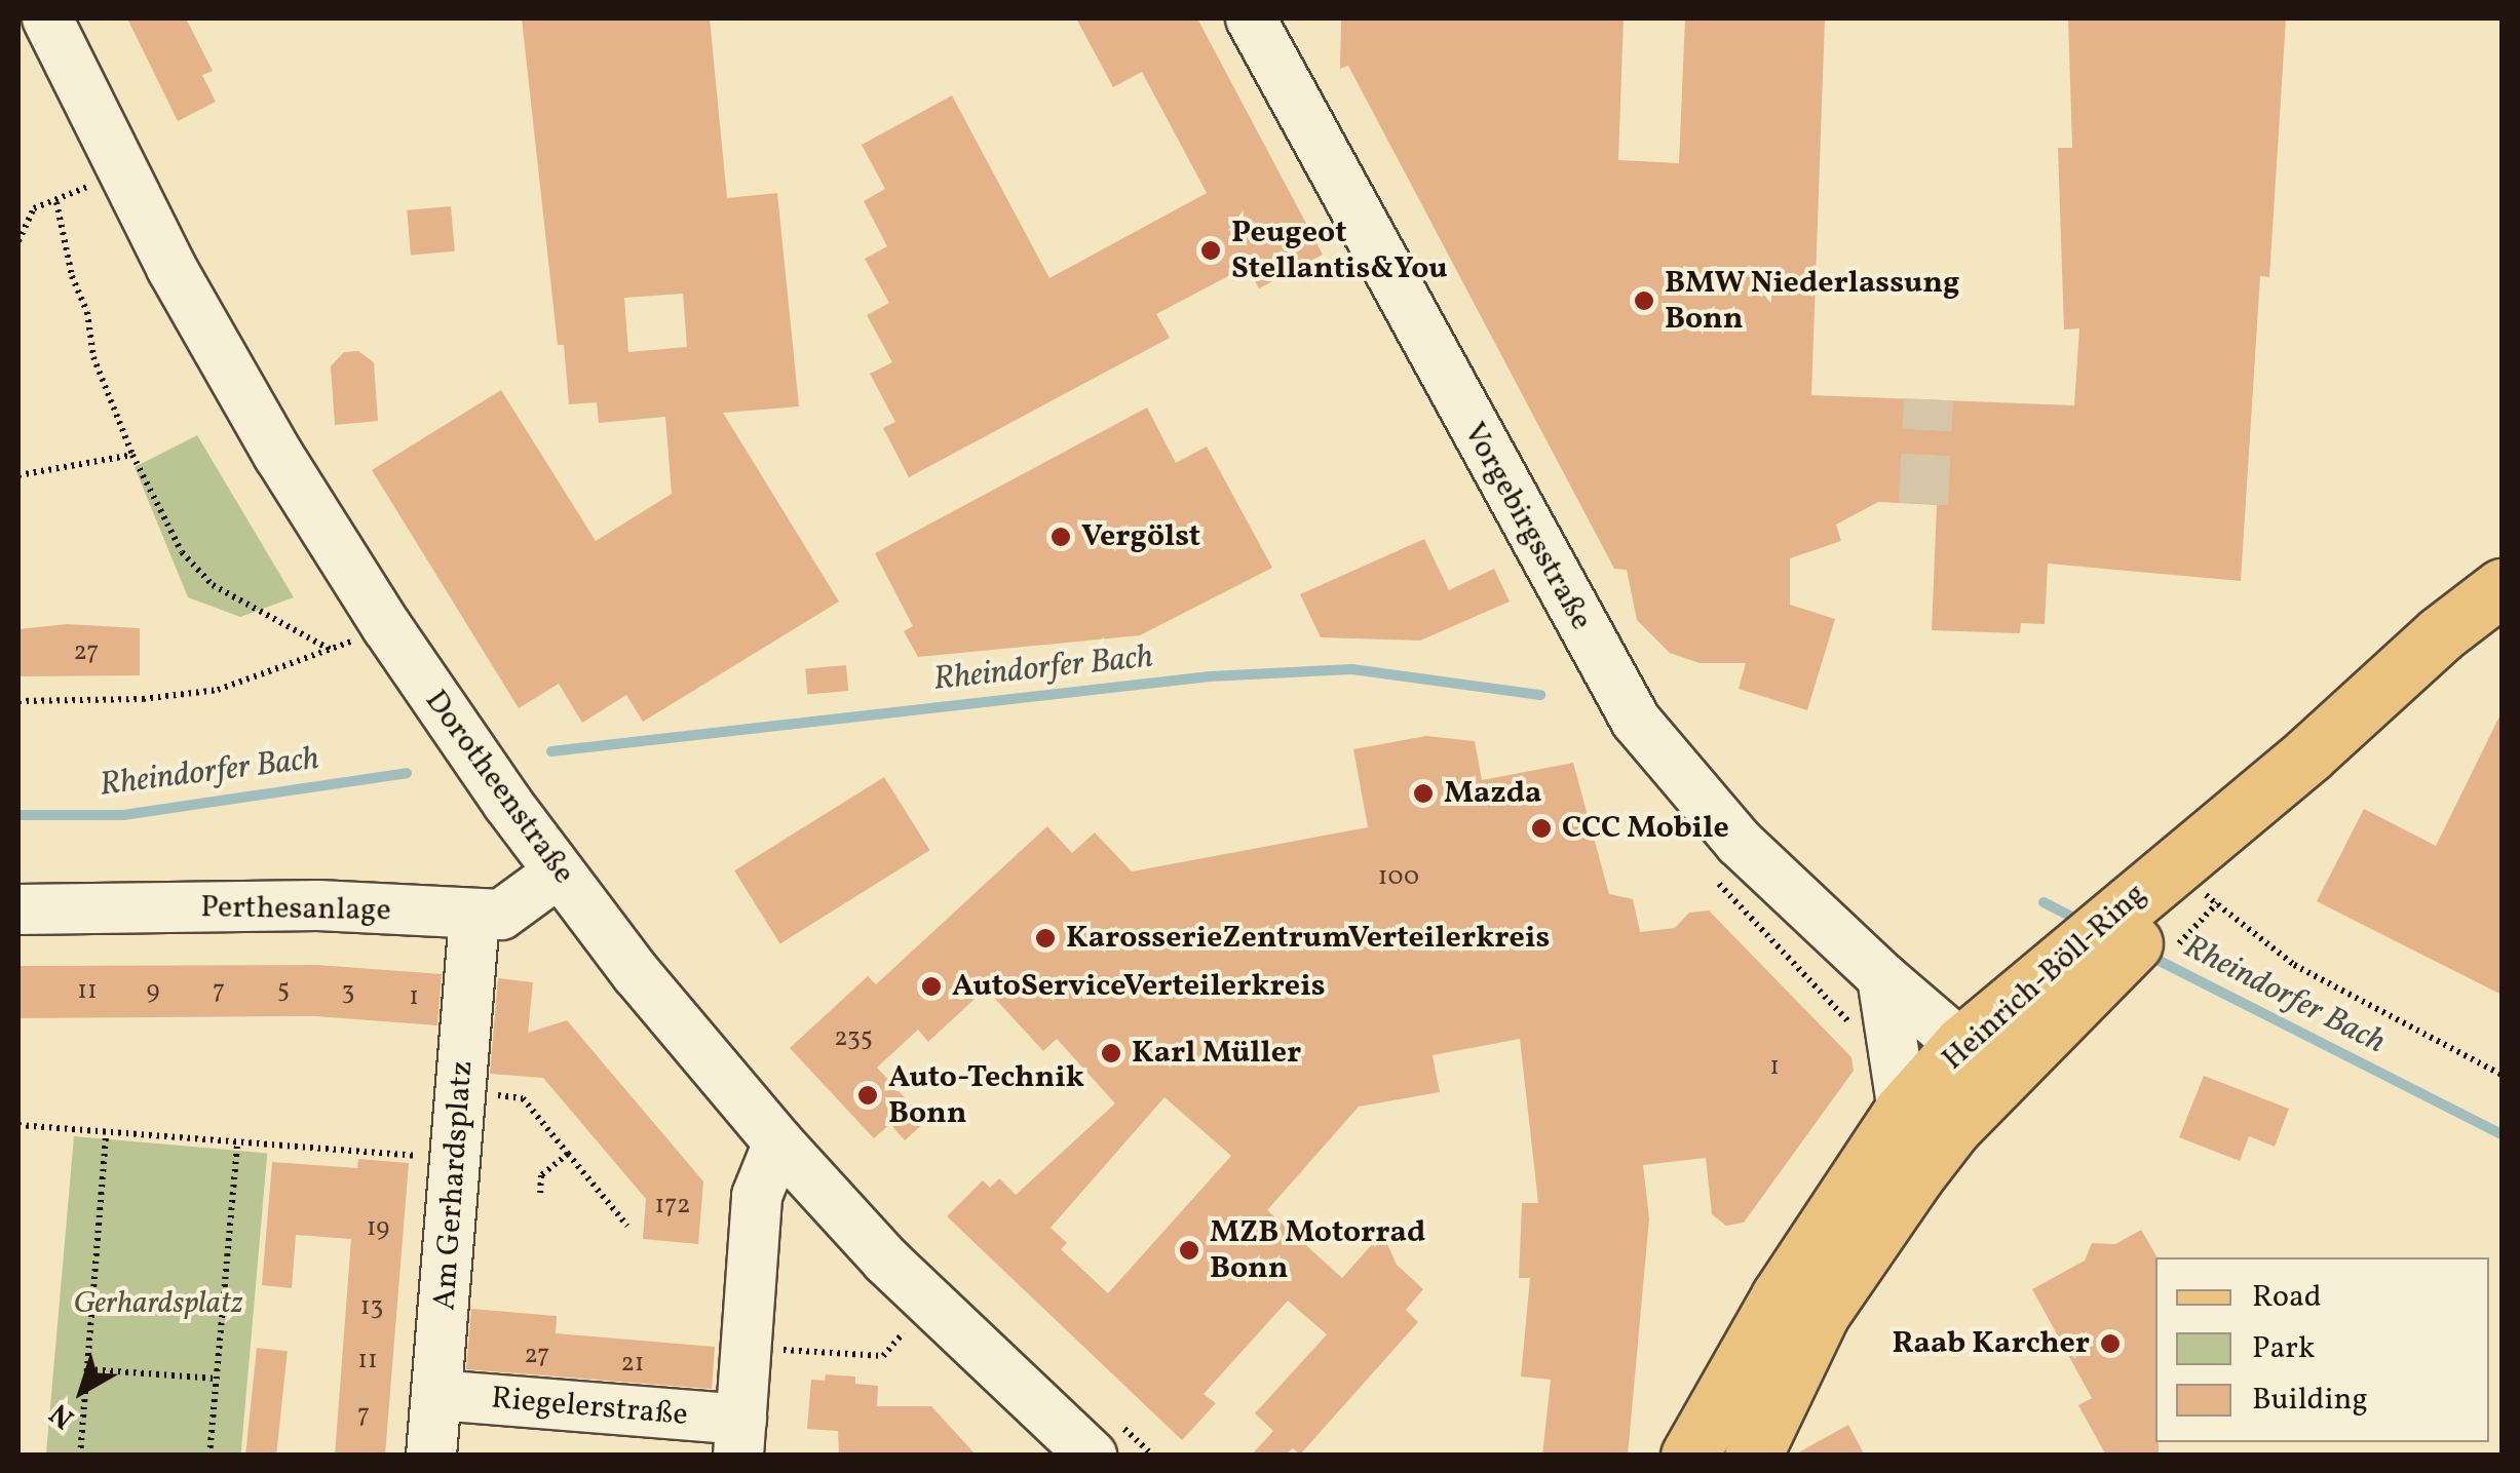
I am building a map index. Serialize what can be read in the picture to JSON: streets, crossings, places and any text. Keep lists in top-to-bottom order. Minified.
{"streets":{"main road":["Heinrich-Böll-Ring"],"street":["Vorgebirgsstraße","Dorotheenstraße","Perthesanlage","Am Gerhardsplatz","Riegelerstraße"]},"crossings":[["Vorgebirgsstraße","Heinrich-Böll-Ring"],["Dorotheenstraße","Perthesanlage"],["Dorotheenstraße","Riegelerstraße"],["Perthesanlage","Am Gerhardsplatz"],["Am Gerhardsplatz","Riegelerstraße"]],"water":["Rheindorfer Bach"],"parks":["Gerhardsplatz"],"places":["Peugeot Stellantis&You","BMW Niederlassung Bonn","Vergölst","Mazda","CCC Mobile","KarosserieZentrumVerteilerkreis","AutoServiceVerteilerkreis","Karl Müller","Auto-Technik Bonn","MZB Motorrad Bonn","Raab Karcher"],"house_numbers":["27","100","5","11","9","7","3","1","235","1","172","19","13","27","11","21","7"],"legend":["Road","Park","Building"],"north":"bottom left"}
